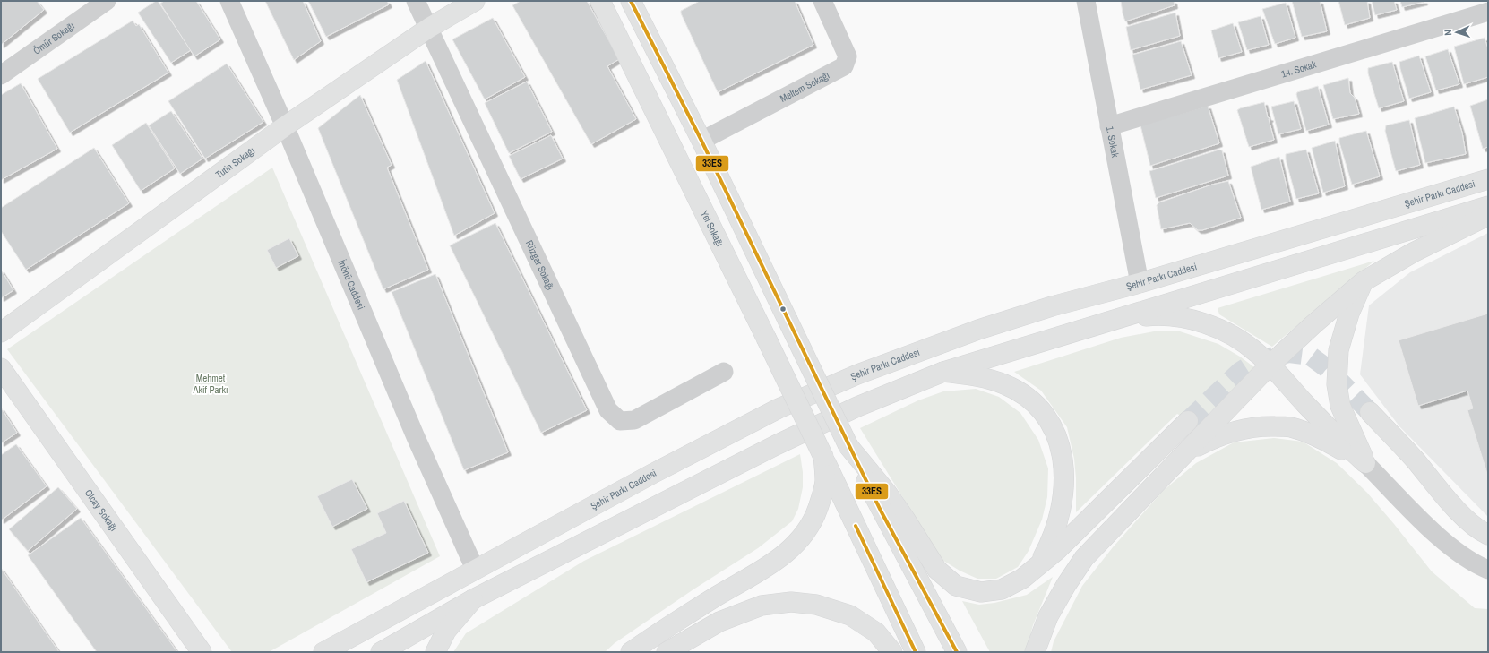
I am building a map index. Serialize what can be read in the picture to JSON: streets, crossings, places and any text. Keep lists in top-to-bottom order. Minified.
{"streets":{"main road":["Tutin Sokağı","Şehir Parkı Caddesi","Yel Sokağı","Olcay Sokağı"],"street":["Ömür Sokağı","14. Sokak","Meltem Sokağı","1. Sokak","Rüzgar Sokağı","İnönü Caddesi"]},"crossings":[["14. Sokak","1. Sokak"],["1. Sokak","Şehir Parkı Caddesi"],["Tutin Sokağı","Rüzgar Sokağı"],["Tutin Sokağı","İnönü Caddesi"],["Şehir Parkı Caddesi","İnönü Caddesi"]],"parks":["Mehmet Akif Parkı"],"lines":["transit line 33ES"],"north":"left"}
